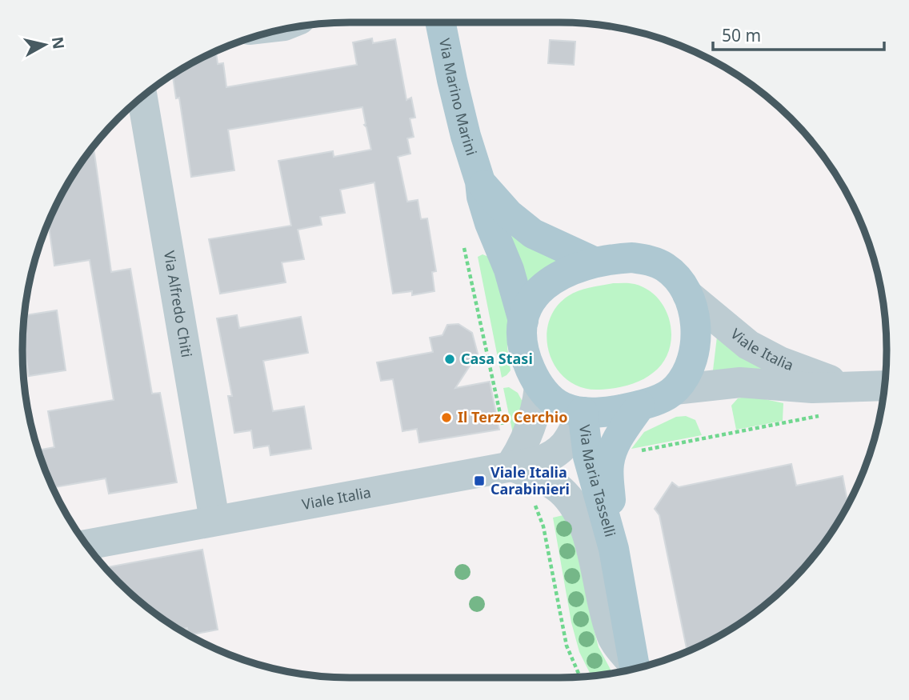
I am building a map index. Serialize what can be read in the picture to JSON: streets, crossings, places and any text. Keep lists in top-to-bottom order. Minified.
{"streets":{"main road":["Via Marino Marini","Via Maria Tasselli"],"street":["Via Alfredo Chiti","Viale Italia"]},"crossings":[["Via Marino Marini","Viale Italia"],["Via Marino Marini","Via Maria Tasselli"],["Via Alfredo Chiti","Viale Italia"],["Viale Italia","Via Maria Tasselli"]],"places":{"other":["Casa Stasi","Il Terzo Cerchio"],"transit":["Viale Italia Carabinieri"]},"scale_bar":"50 m","north":"right"}
